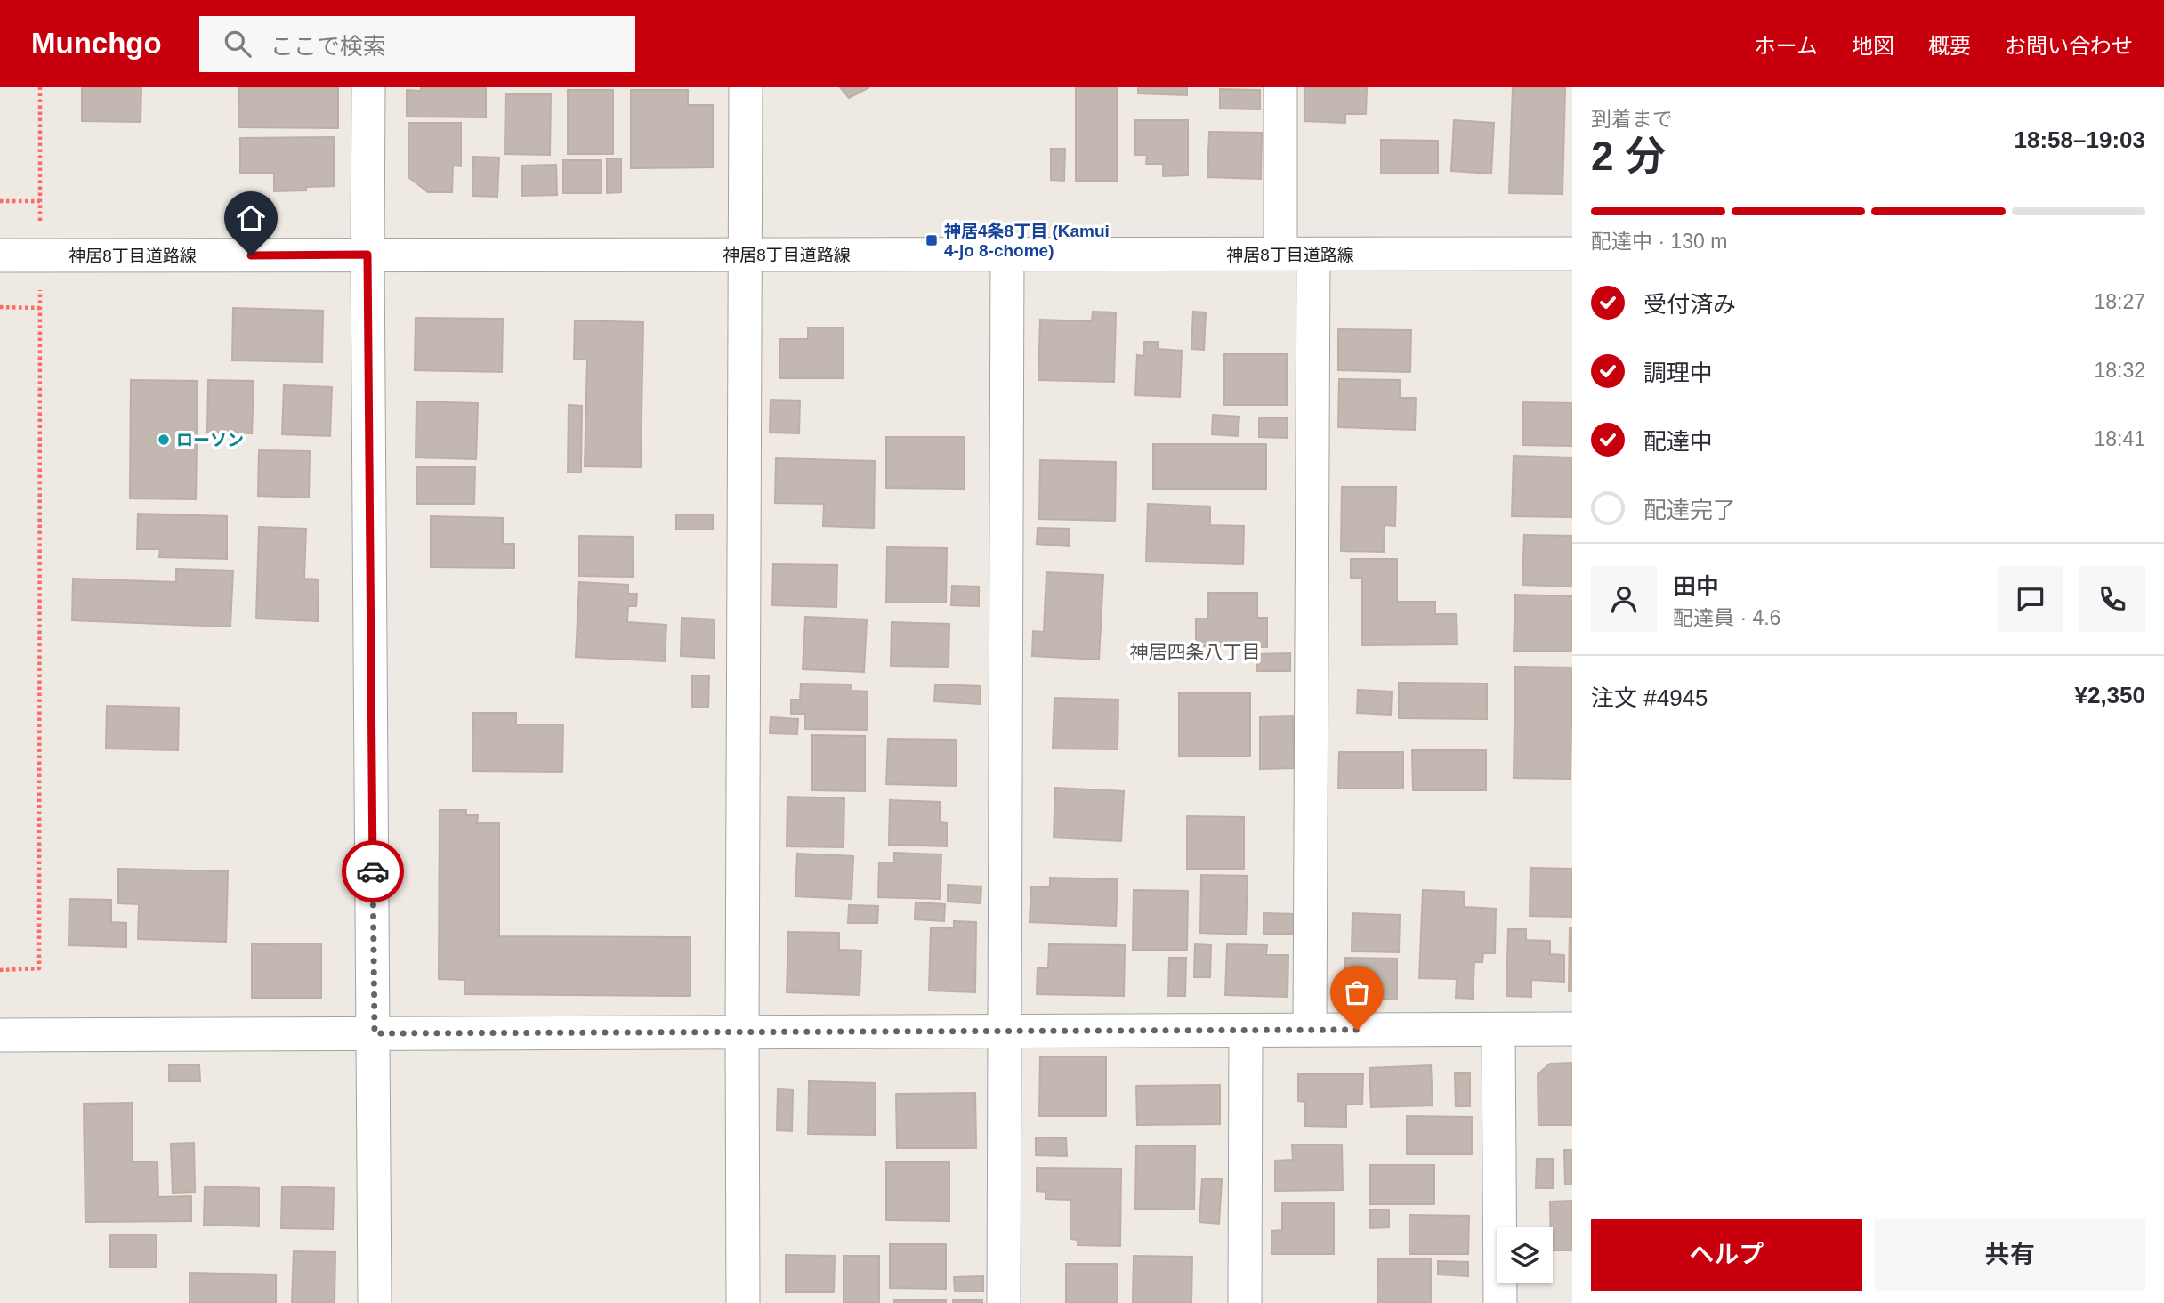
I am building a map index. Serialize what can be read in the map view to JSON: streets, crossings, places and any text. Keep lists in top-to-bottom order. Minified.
{"streets":{"street":["神居8丁目道路線"]},"districts":["神居四条八丁目"],"places":{"transit":["神居4条8丁目 (Kamui 4-jo 8-chome)"],"other":["ローソン"]},"page":{"header":"Munchgo","search":"ここで検索","nav":["ホーム","地図","概要","お問い合わせ"],"heading":["2 分","到着まで","18:58–19:03"],"panel":["田中","配達員 · 4.6","注文 #4945","¥2,350"],"bar":"配達中 · 130 m","list":[["受付済み","18:27"],["調理中","18:32"],["配達中","18:41"],"配達完了"],"buttons":["ヘルプ","共有"]}}
